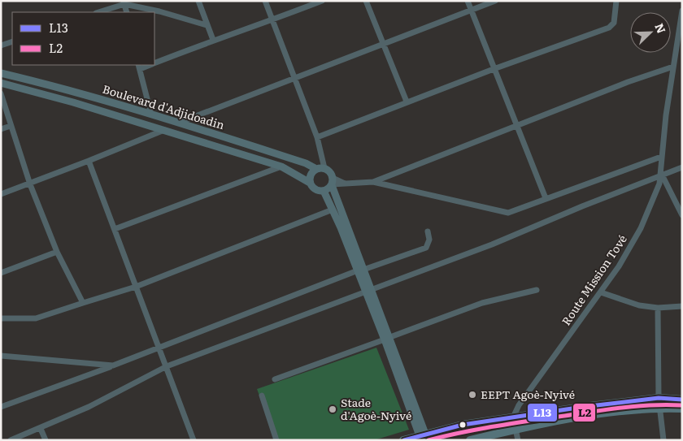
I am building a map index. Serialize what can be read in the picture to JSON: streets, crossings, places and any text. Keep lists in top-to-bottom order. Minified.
{"streets":{"main road":["Boulevard d'Adjidoadin"],"street":["Route Mission Tové"]},"places":["EEPT Agoè-Nyivé","Stade d'Agoè-Nyivé"],"lines":["transit line L13","transit line L2"],"legend":["L13","L2"],"north":"top right"}
